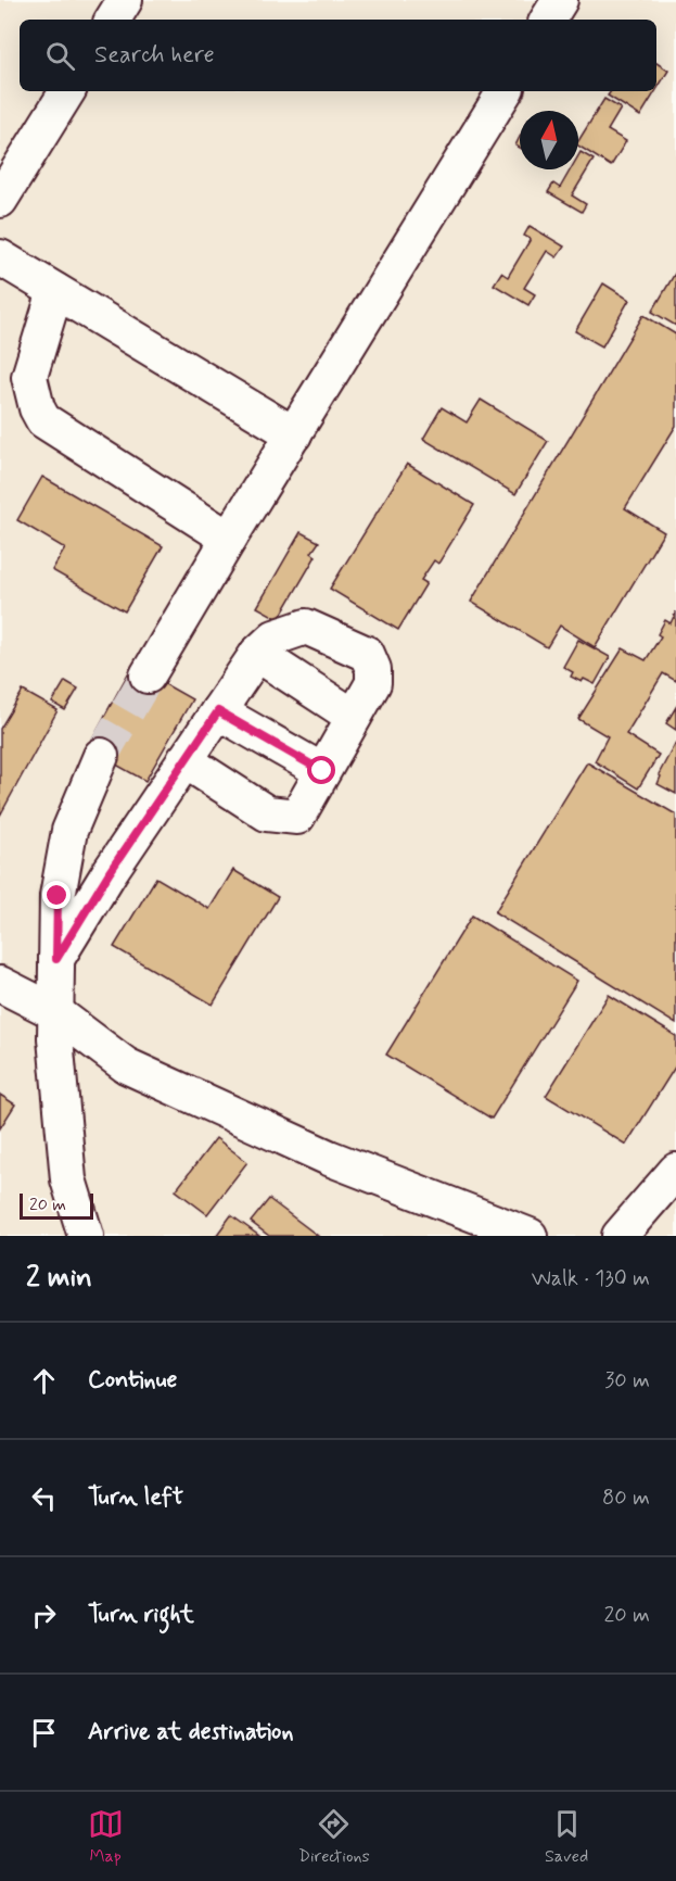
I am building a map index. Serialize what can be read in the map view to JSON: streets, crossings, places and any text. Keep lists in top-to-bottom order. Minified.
{"scale_bar":"20 m","north":"top","page":{"search":"Search here","scale":"20 m","heading":["2 min","Walk · 130 m"],"list":[["Continue","30 m"],["Turn left","80 m"],["Turn right","20 m"],"Arrive at destination"],"nav":["Map","Directions","Saved"]}}
